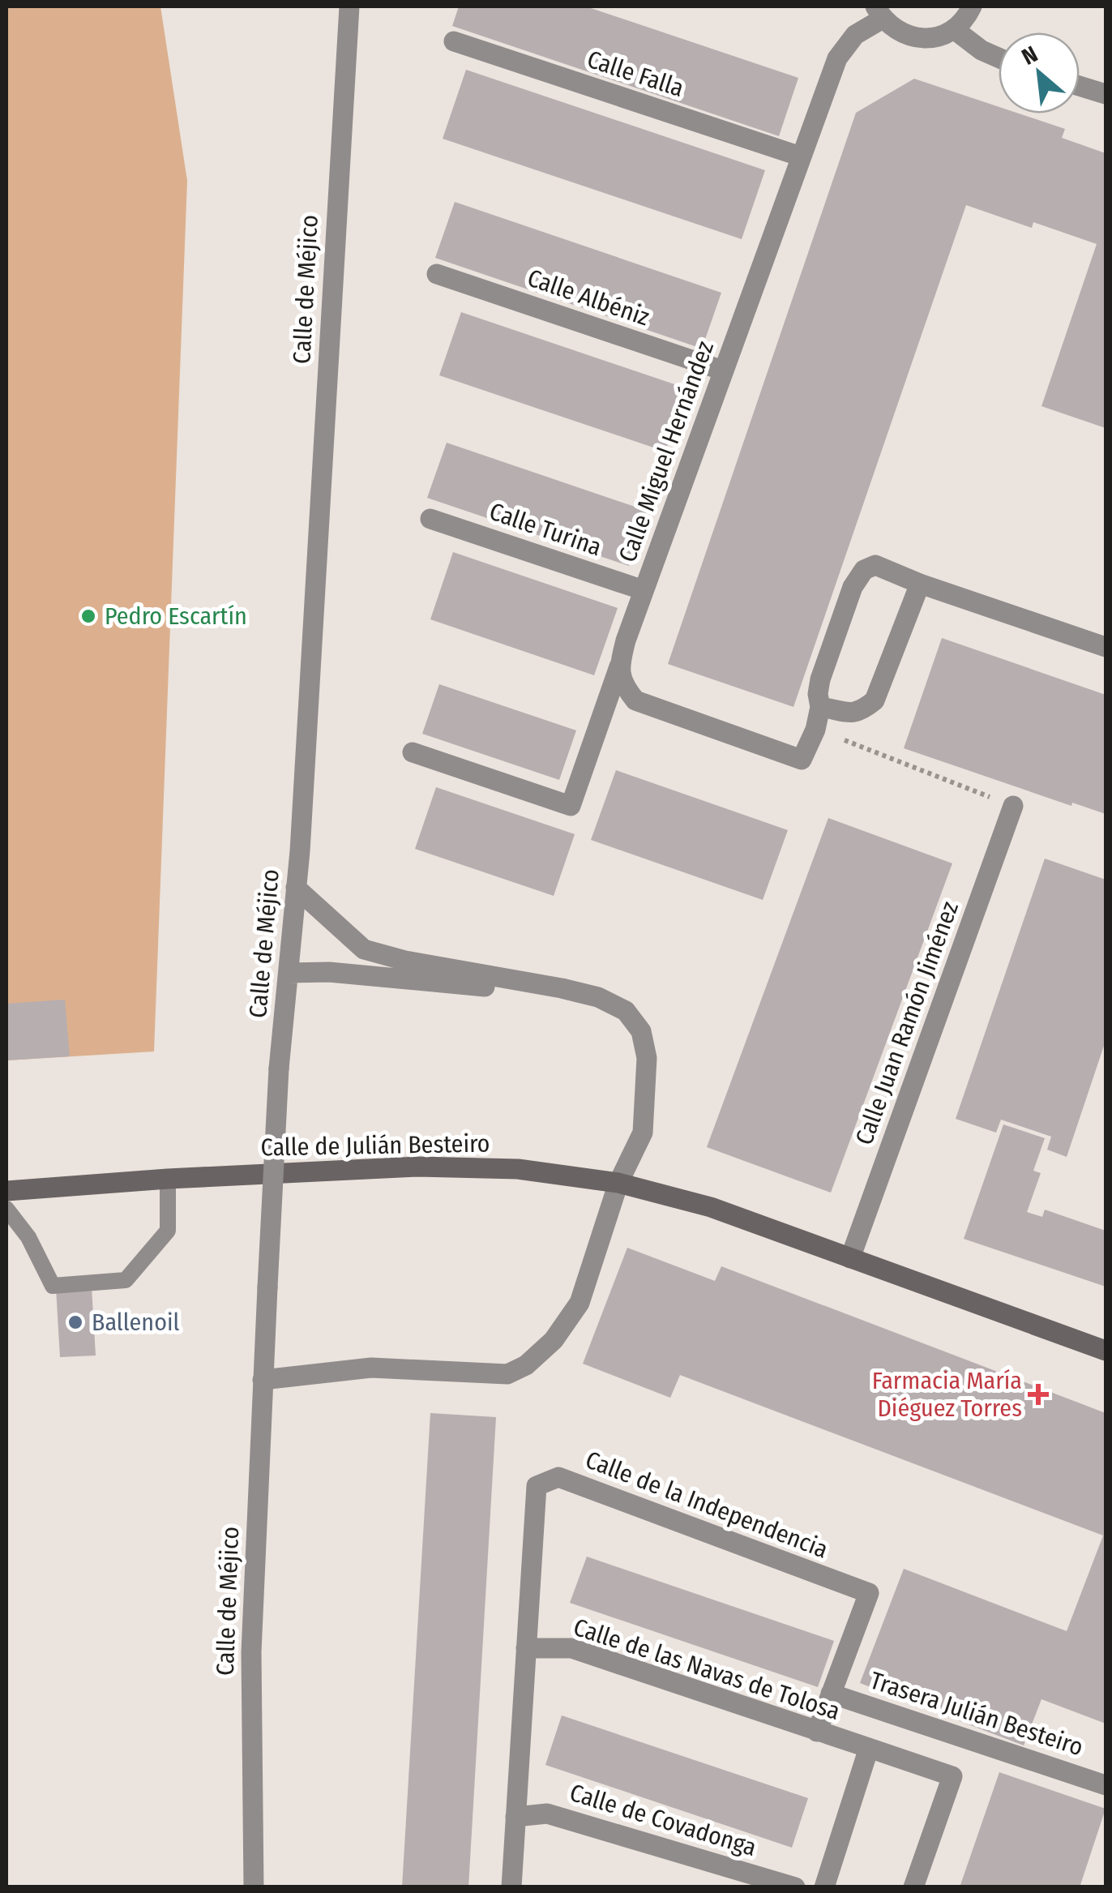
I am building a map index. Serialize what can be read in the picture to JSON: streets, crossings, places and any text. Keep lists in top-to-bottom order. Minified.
{"streets":{"street":["Calle Falla","Calle de Méjico","Calle Albéniz","Calle Miguel Hernández","Calle Turina","Calle Juan Ramón Jiménez","Calle de Julián Besteiro","Calle de la Independencia","Calle de las Navas de Tolosa","Trasera Julián Besteiro","Calle de Covadonga"]},"crossings":[["Calle Falla","Calle Miguel Hernández"],["Calle Albéniz","Calle Miguel Hernández"],["Calle Miguel Hernández","Calle Turina"],["Calle Juan Ramón Jiménez","Calle de Julián Besteiro"],["Calle de la Independencia","Calle de las Navas de Tolosa"],["Calle de la Independencia","Trasera Julián Besteiro"],["Calle de la Independencia","Calle de Covadonga"]],"places":{"other":["Pedro Escartín","Ballenoil"],"health":["Farmacia María Diéguez Torres"]},"north":"top left"}
